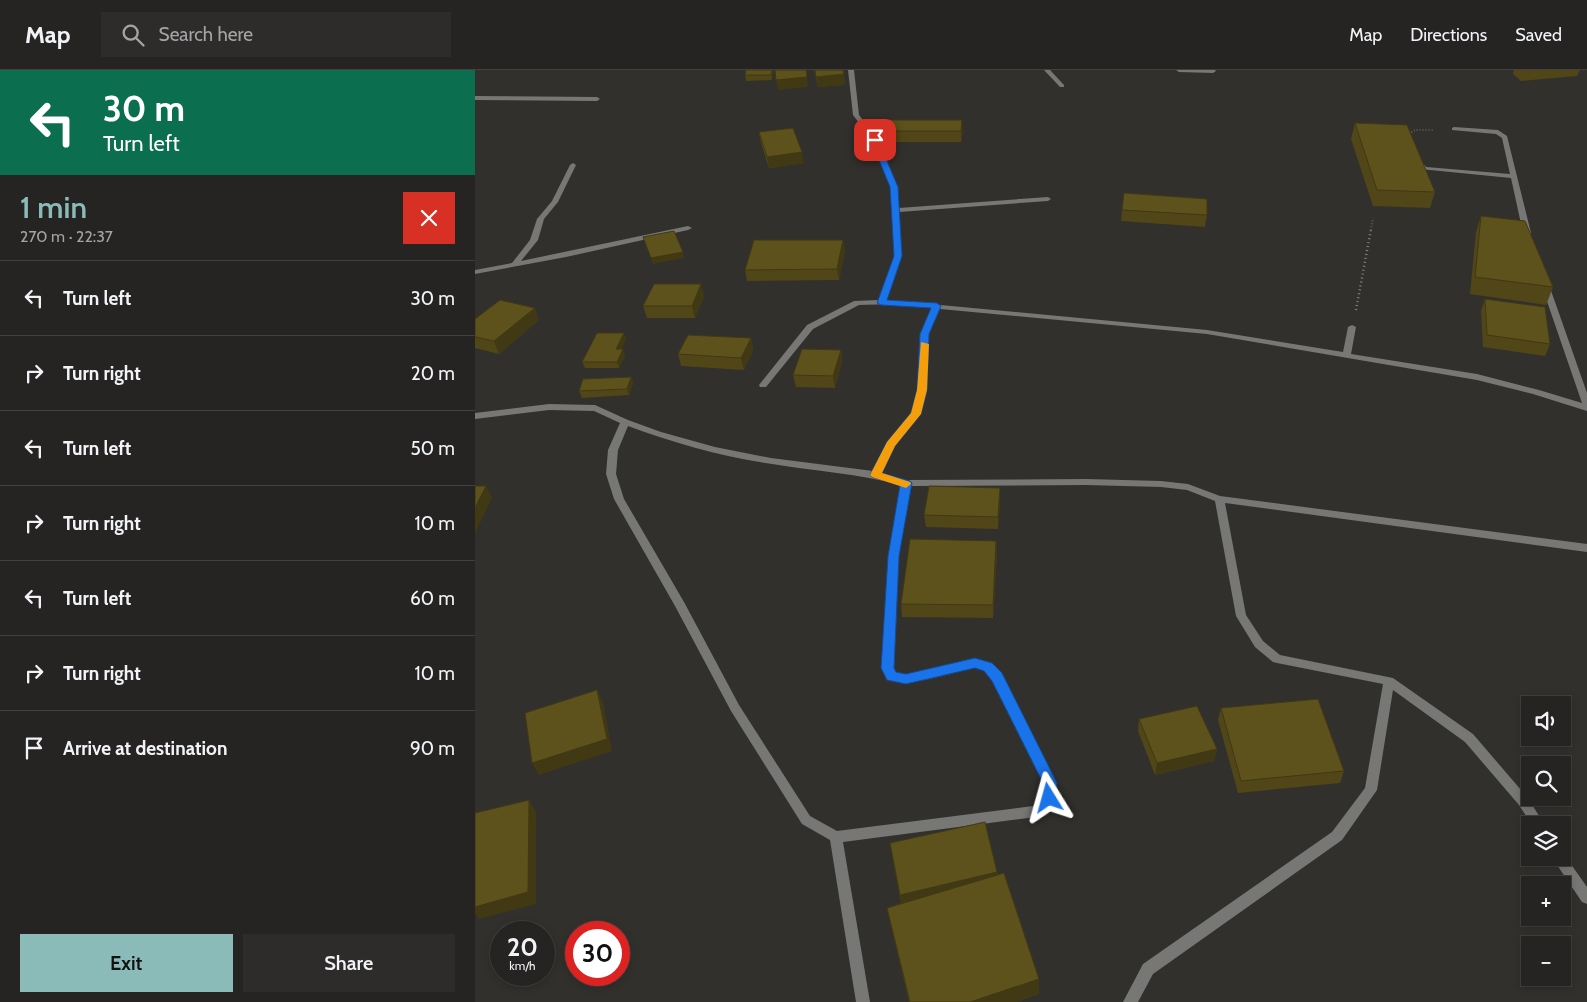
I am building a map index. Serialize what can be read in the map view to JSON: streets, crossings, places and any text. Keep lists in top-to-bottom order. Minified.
{"page":{"header":"Map","search":"Search here","nav":["Map","Directions","Saved"],"turn":["30 m","Turn left"],"heading":["1 min","270 m · 22:37"],"list":[{"name":"Turn left","value":"30 m"},{"name":"Turn right","value":"20 m"},{"name":"Turn left","value":"50 m"},{"name":"Turn right","value":"10 m"},{"name":"Turn left","value":"60 m"},{"name":"Turn right","value":"10 m"},{"name":"Arrive at destination","value":"90 m"}],"map_buttons":["+","−"],"speed":"20 km/h","limit":"30","buttons":["Exit","Share"]}}
